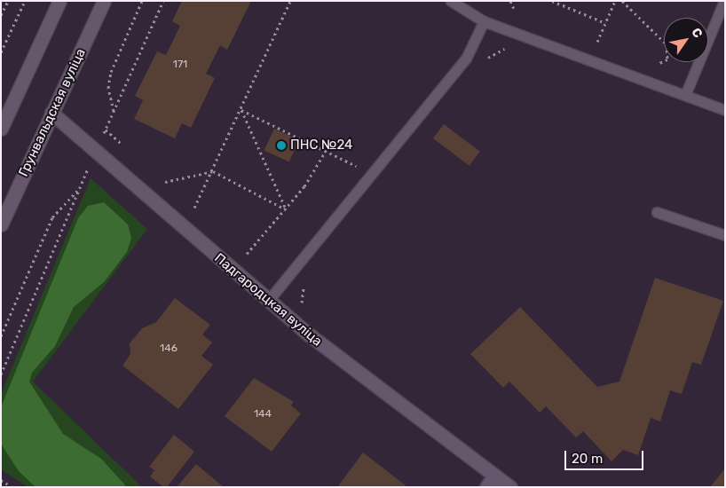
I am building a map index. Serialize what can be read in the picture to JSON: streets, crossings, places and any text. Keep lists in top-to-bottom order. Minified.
{"streets":{"street":["Грунвальдская вуліца","Падгародцкая вуліца"]},"crossings":[["Грунвальдская вуліца","Падгародцкая вуліца"]],"places":["ПНС №24"],"house_numbers":["171","146","144"],"scale_bar":"20 m","north":"top right"}
